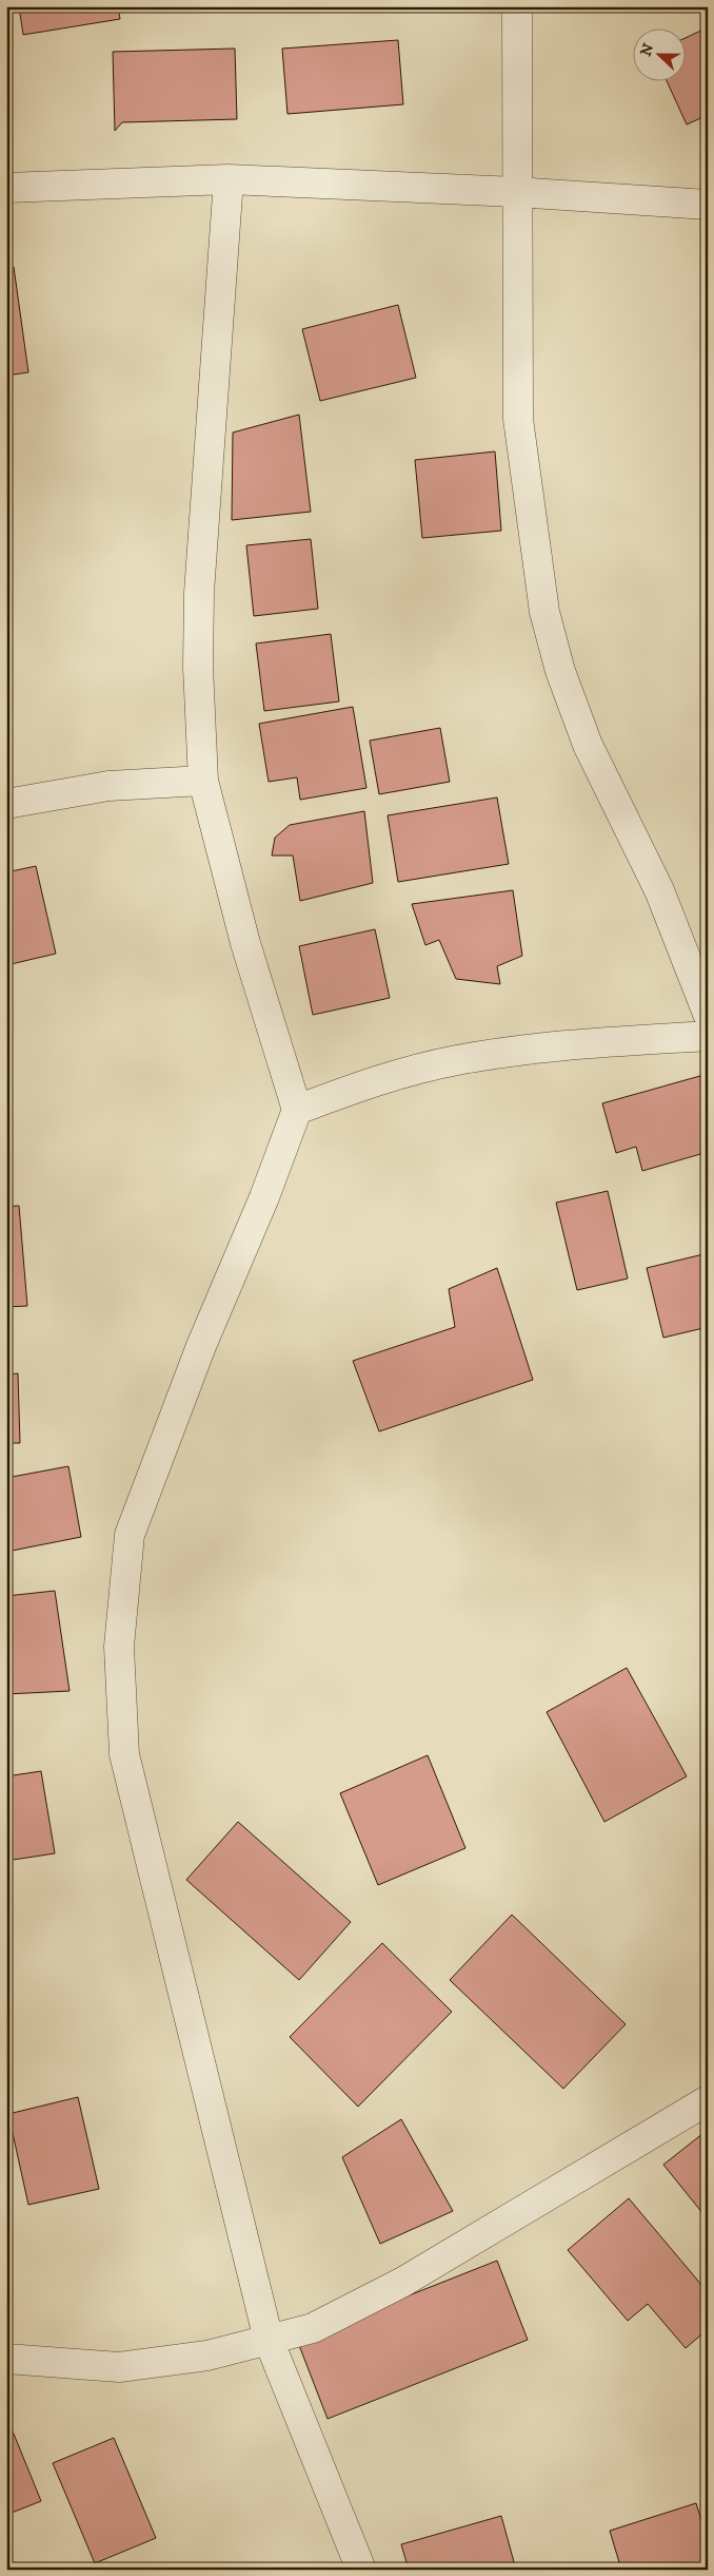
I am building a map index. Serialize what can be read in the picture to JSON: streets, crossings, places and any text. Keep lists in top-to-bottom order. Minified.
{"north":"left"}
